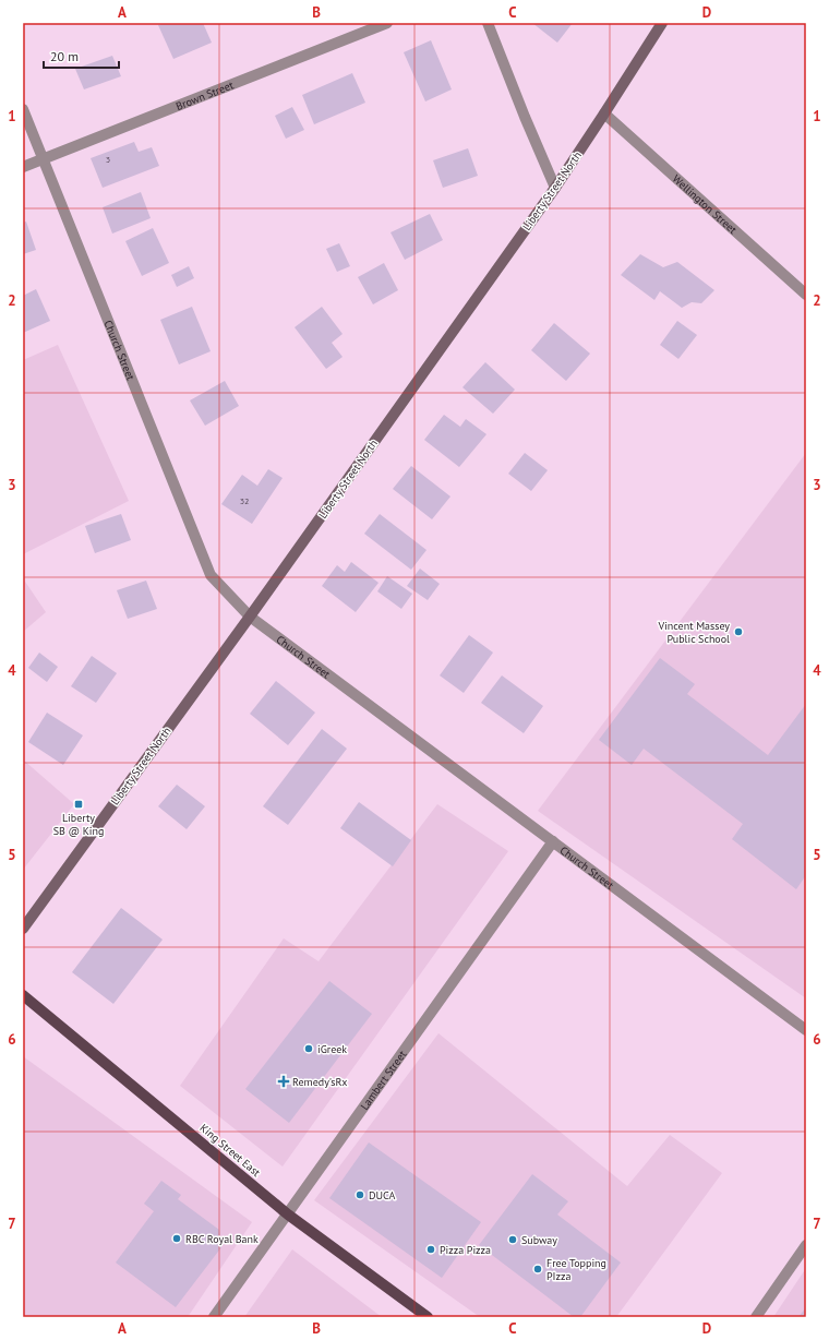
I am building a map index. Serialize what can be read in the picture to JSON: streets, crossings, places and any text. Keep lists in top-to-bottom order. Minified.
{"streets":{"main road":["Liberty Street North","King Street East"],"street":["Brown Street","Wellington Street","Church Street","Lambert Street"]},"crossings":[["Brown Street","Church Street"],["Liberty Street North","Wellington Street"],["Liberty Street North","Church Street"],["Church Street","Lambert Street"],["Lambert Street","King Street East"]],"places":{"other":["Vincent Massey Public School","iGreek","DUCA","RBC Royal Bank","Subway","Pizza Pizza","Free Topping PIzza"],"transit":["Liberty SB @ King"],"health":["Remedy'sRx"]},"house_numbers":["3","32"],"scale_bar":"20 m","grid":{"columns":["A","B","C","D"],"rows":["1","2","3","4","5","6","7"]}}
